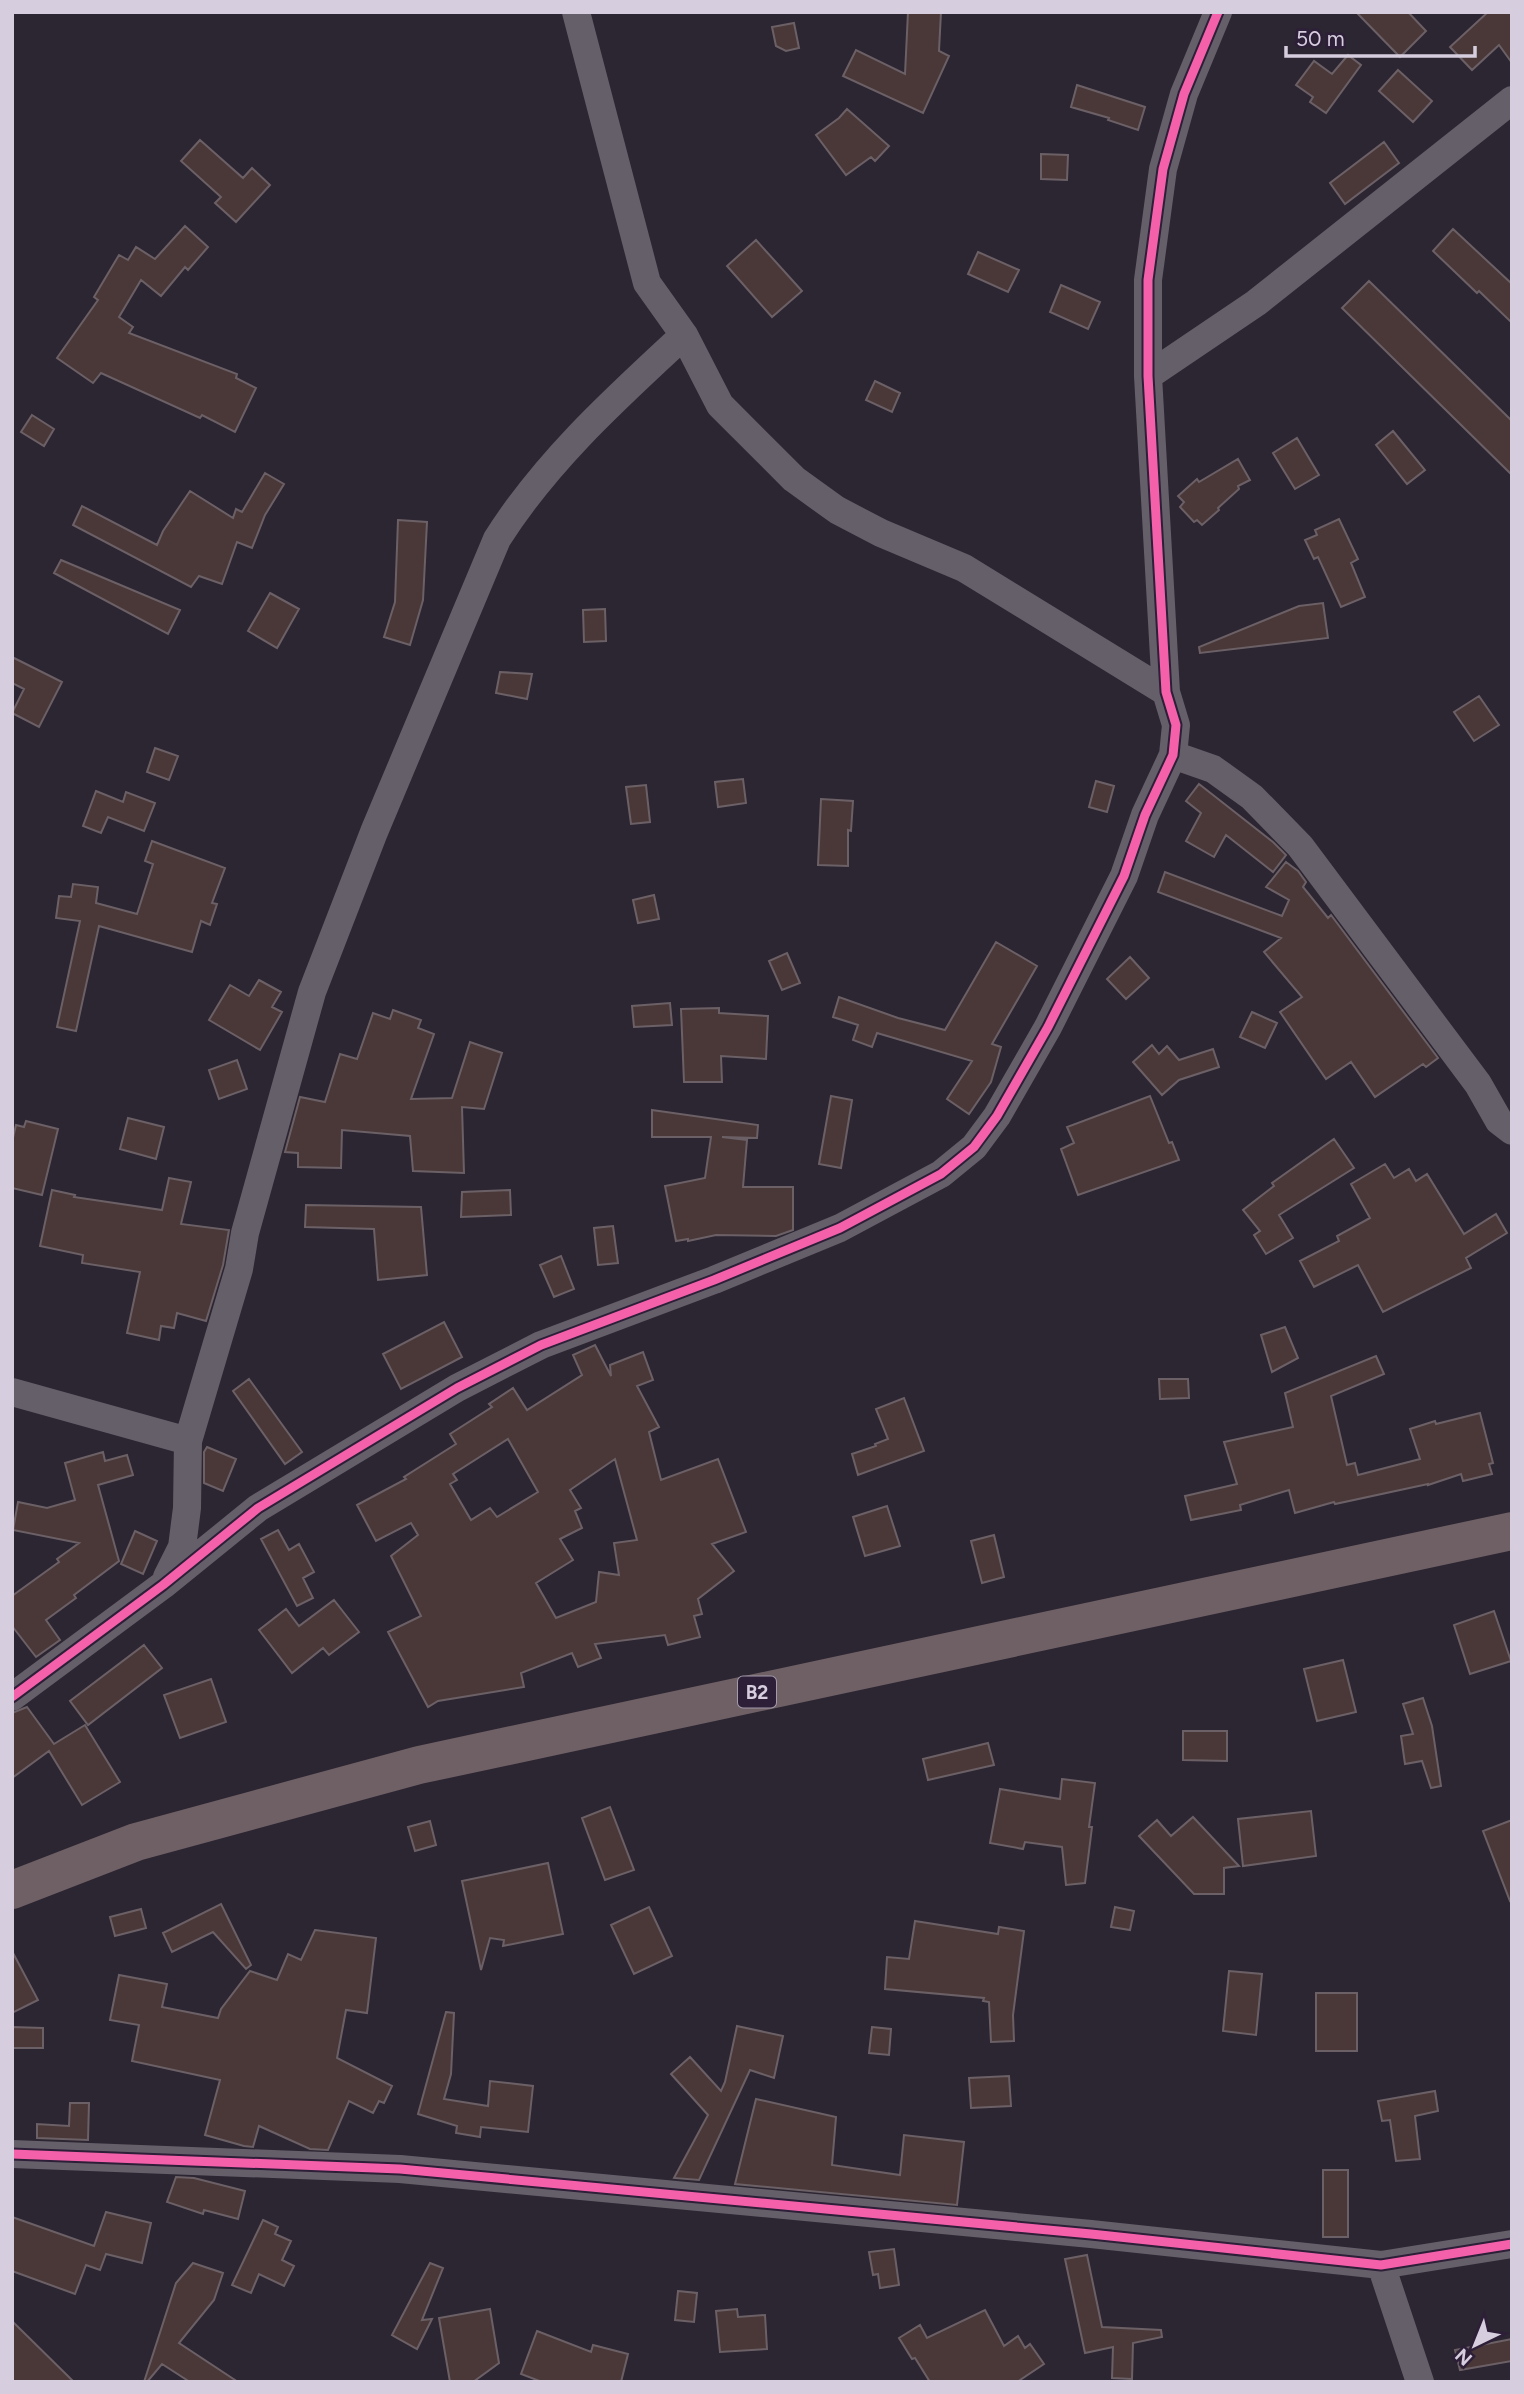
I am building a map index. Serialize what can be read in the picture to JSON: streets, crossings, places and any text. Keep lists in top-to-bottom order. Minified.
{"streets":{"highway":["B2"]},"scale_bar":"50 m","north":"bottom left"}
